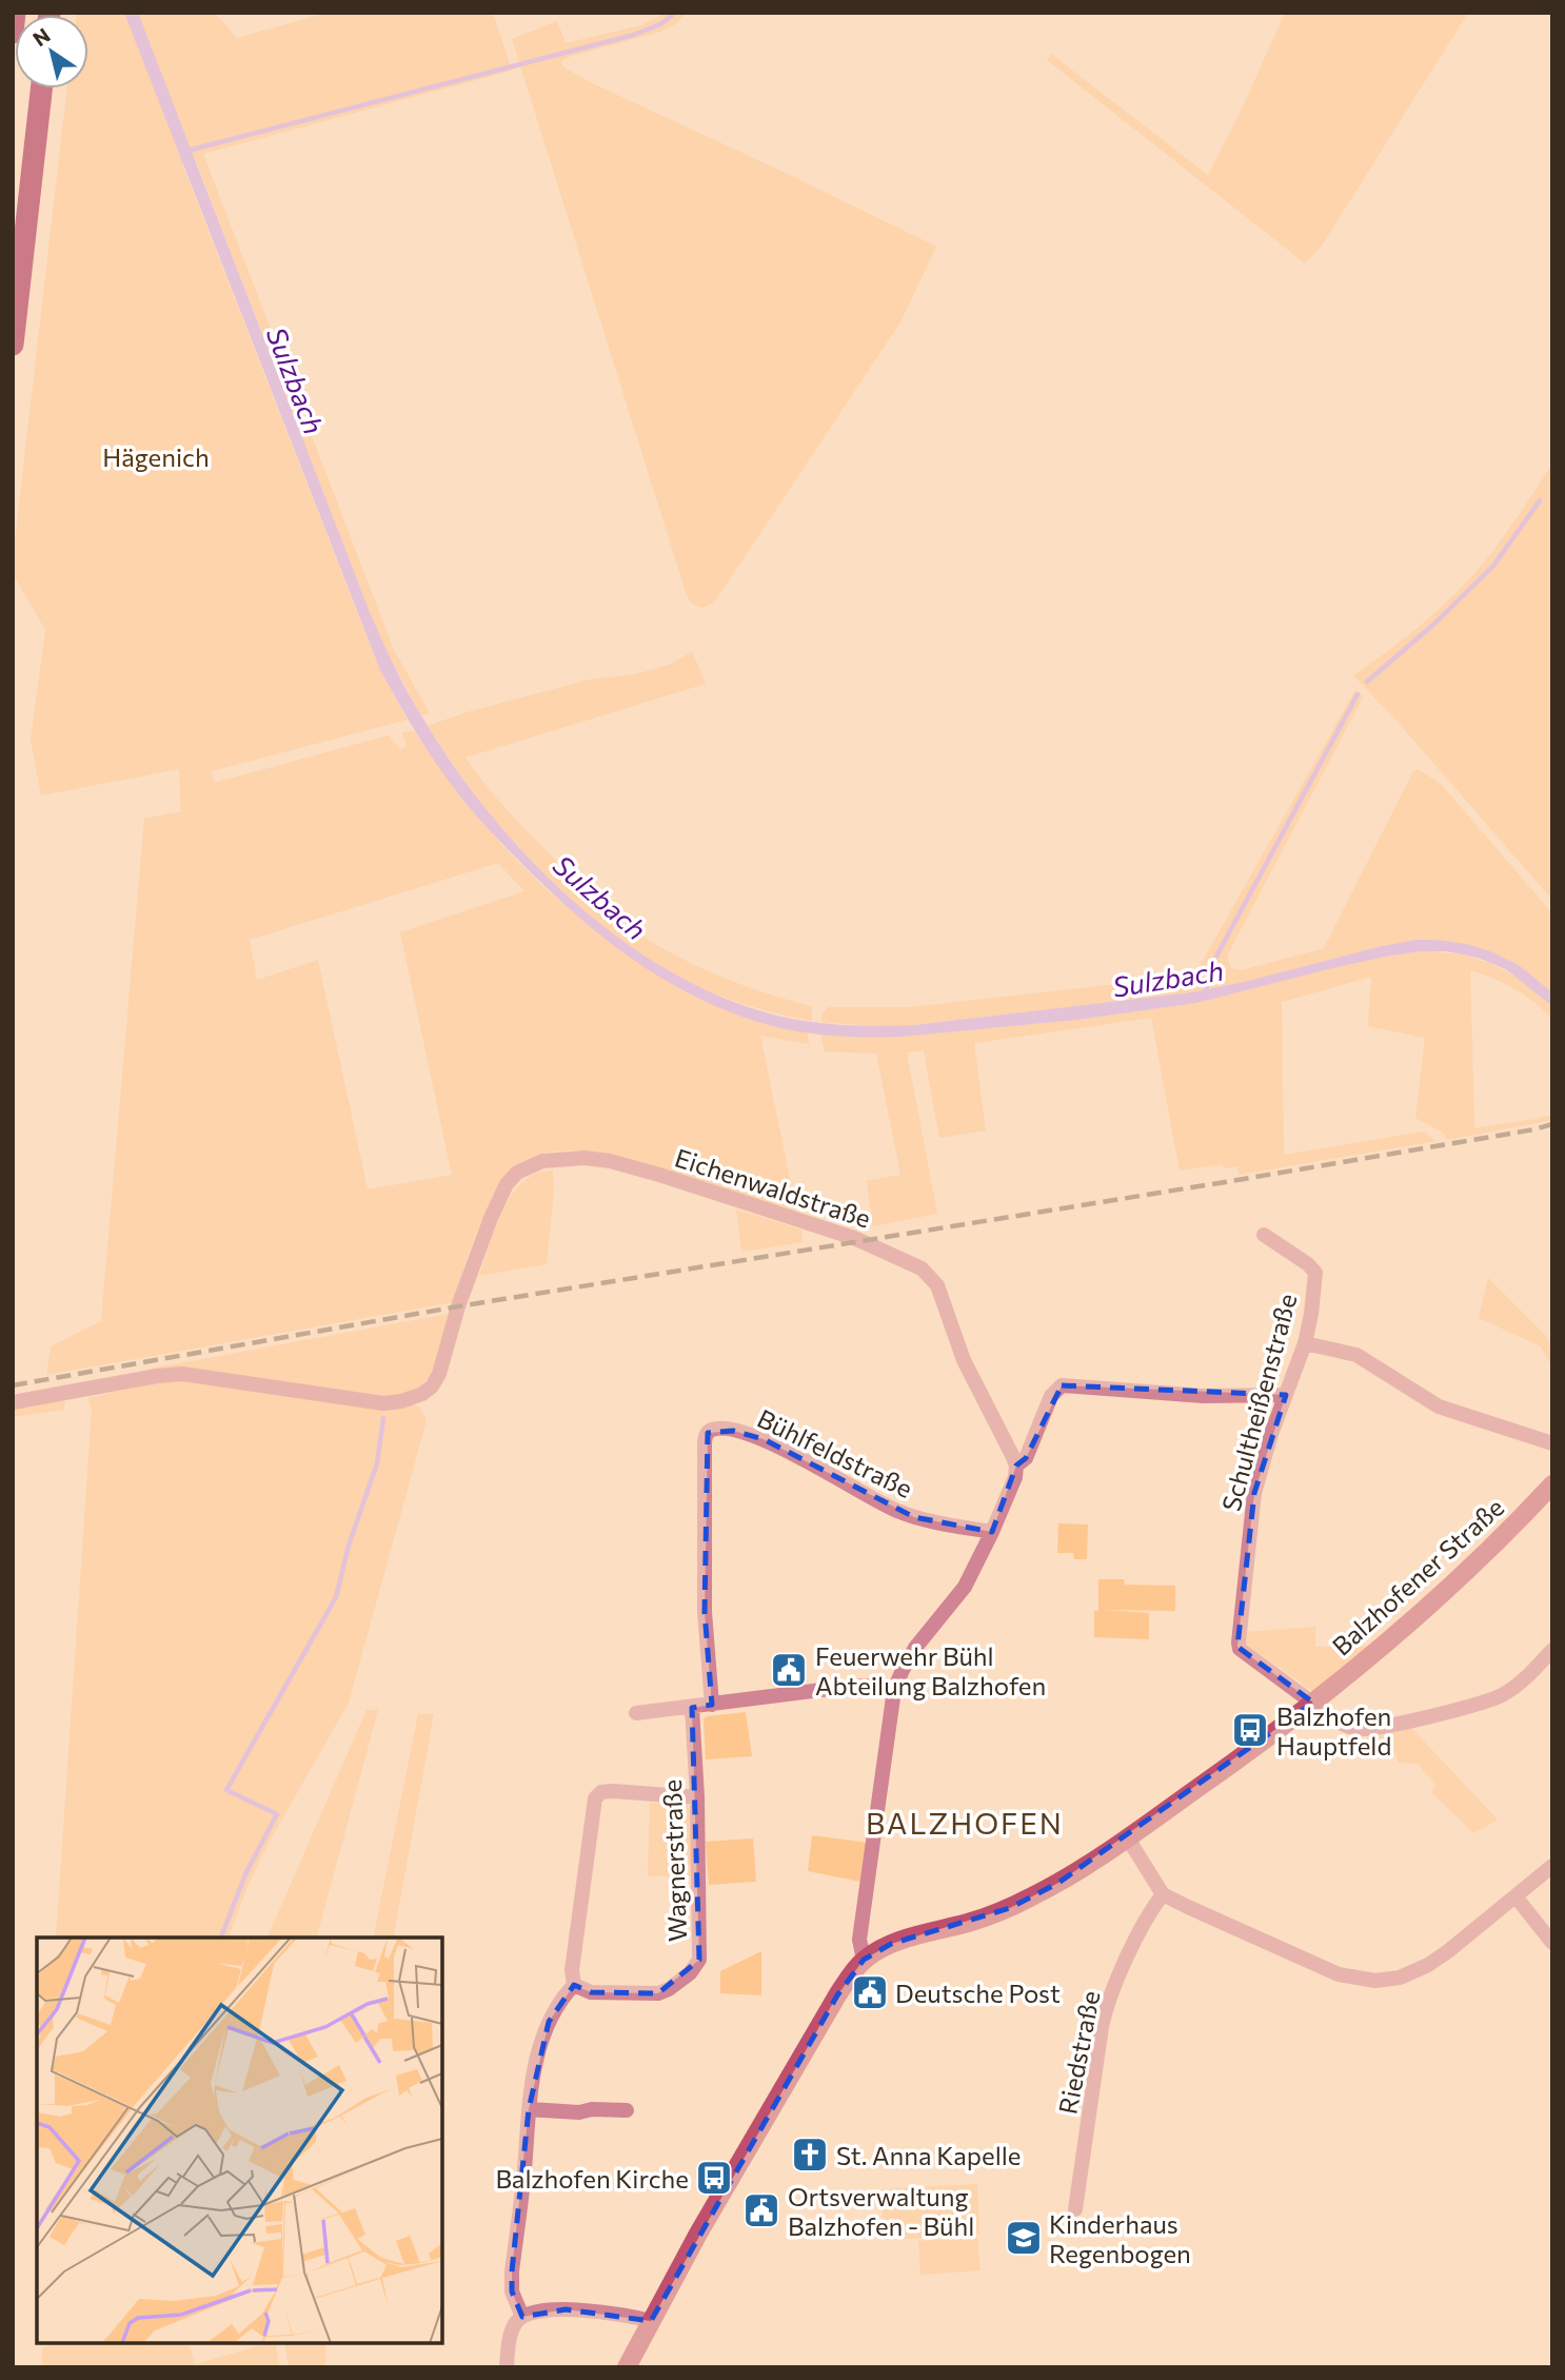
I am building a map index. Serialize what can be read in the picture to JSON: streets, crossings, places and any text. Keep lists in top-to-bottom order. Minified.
{"streets":{"street":["Eichenwaldstraße","Schultheißenstraße","Bühlfeldstraße","Balzhofener Straße","Wagnerstraße","Riedstraße"]},"crossings":[["Schultheißenstraße","Balzhofener Straße"]],"districts":["BALZHOFEN"],"water":["Sulzbach"],"parks":["Hägenich"],"places":{"public building":["Feuerwehr Bühl Abteilung Balzhofen","Deutsche Post","Ortsverwaltung Balzhofen - Bühl"],"bus stop":["Balzhofen Hauptfeld","Balzhofen Kirche"],"church":["St. Anna Kapelle"],"school or university":["Kinderhaus Regenbogen"]},"north":"top left"}
